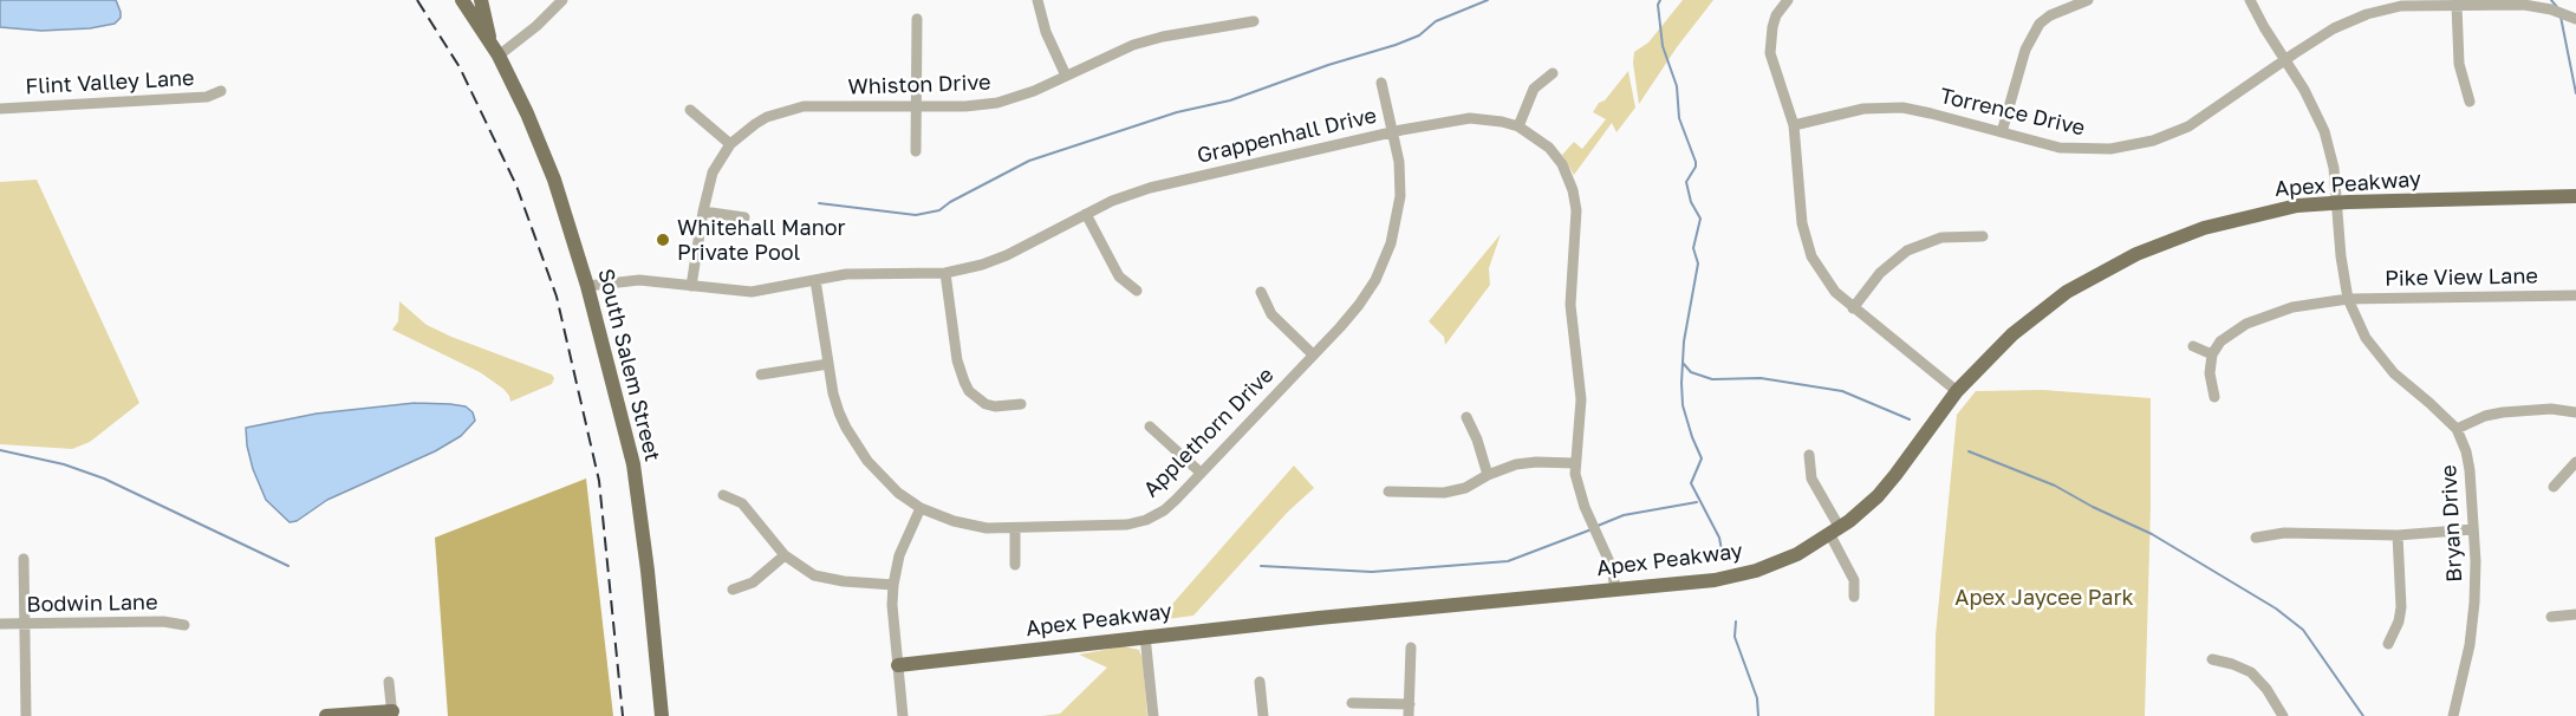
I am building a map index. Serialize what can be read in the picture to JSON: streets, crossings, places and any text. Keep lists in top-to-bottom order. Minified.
{"streets":{"main road":["Apex Peakway","South Salem Street"],"street":["Flint Valley Lane","Whiston Drive","Torrence Drive","Grappenhall Drive","Pike View Lane","Applethorn Drive","Bryan Drive","Bodwin Lane"]},"crossings":[["Whiston Drive","Grappenhall Drive"],["Torrence Drive","Bryan Drive"],["Grappenhall Drive","Apex Peakway"],["Grappenhall Drive","South Salem Street"],["Grappenhall Drive","Applethorn Drive"],["Apex Peakway","Bryan Drive"],["Pike View Lane","Bryan Drive"]],"parks":["Apex Jaycee Park"],"places":["Whitehall Manor Private Pool"]}
